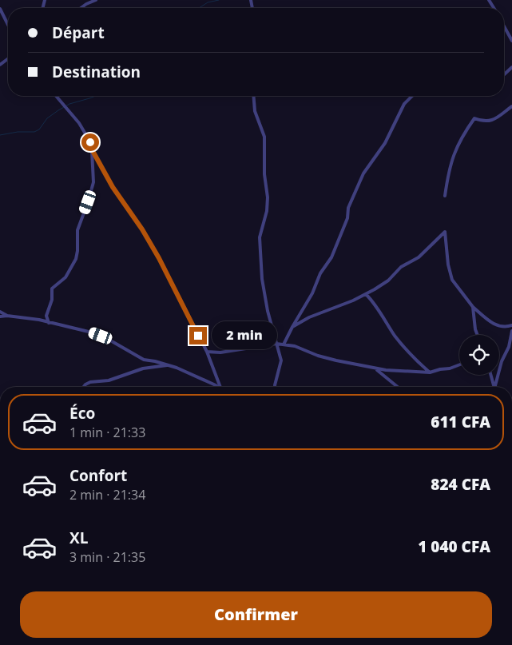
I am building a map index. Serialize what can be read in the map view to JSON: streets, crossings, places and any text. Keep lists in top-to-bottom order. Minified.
{"page":{"banner":["Départ","Destination"],"bubble":"2 min","list":[{"name":"Éco","note":"1 min · 21:33","value":"611 CFA"},{"name":"Confort","note":"2 min · 21:34","value":"824 CFA"},{"name":"XL","note":"3 min · 21:35","value":"1 040 CFA"}],"buttons":"Confirmer"}}
